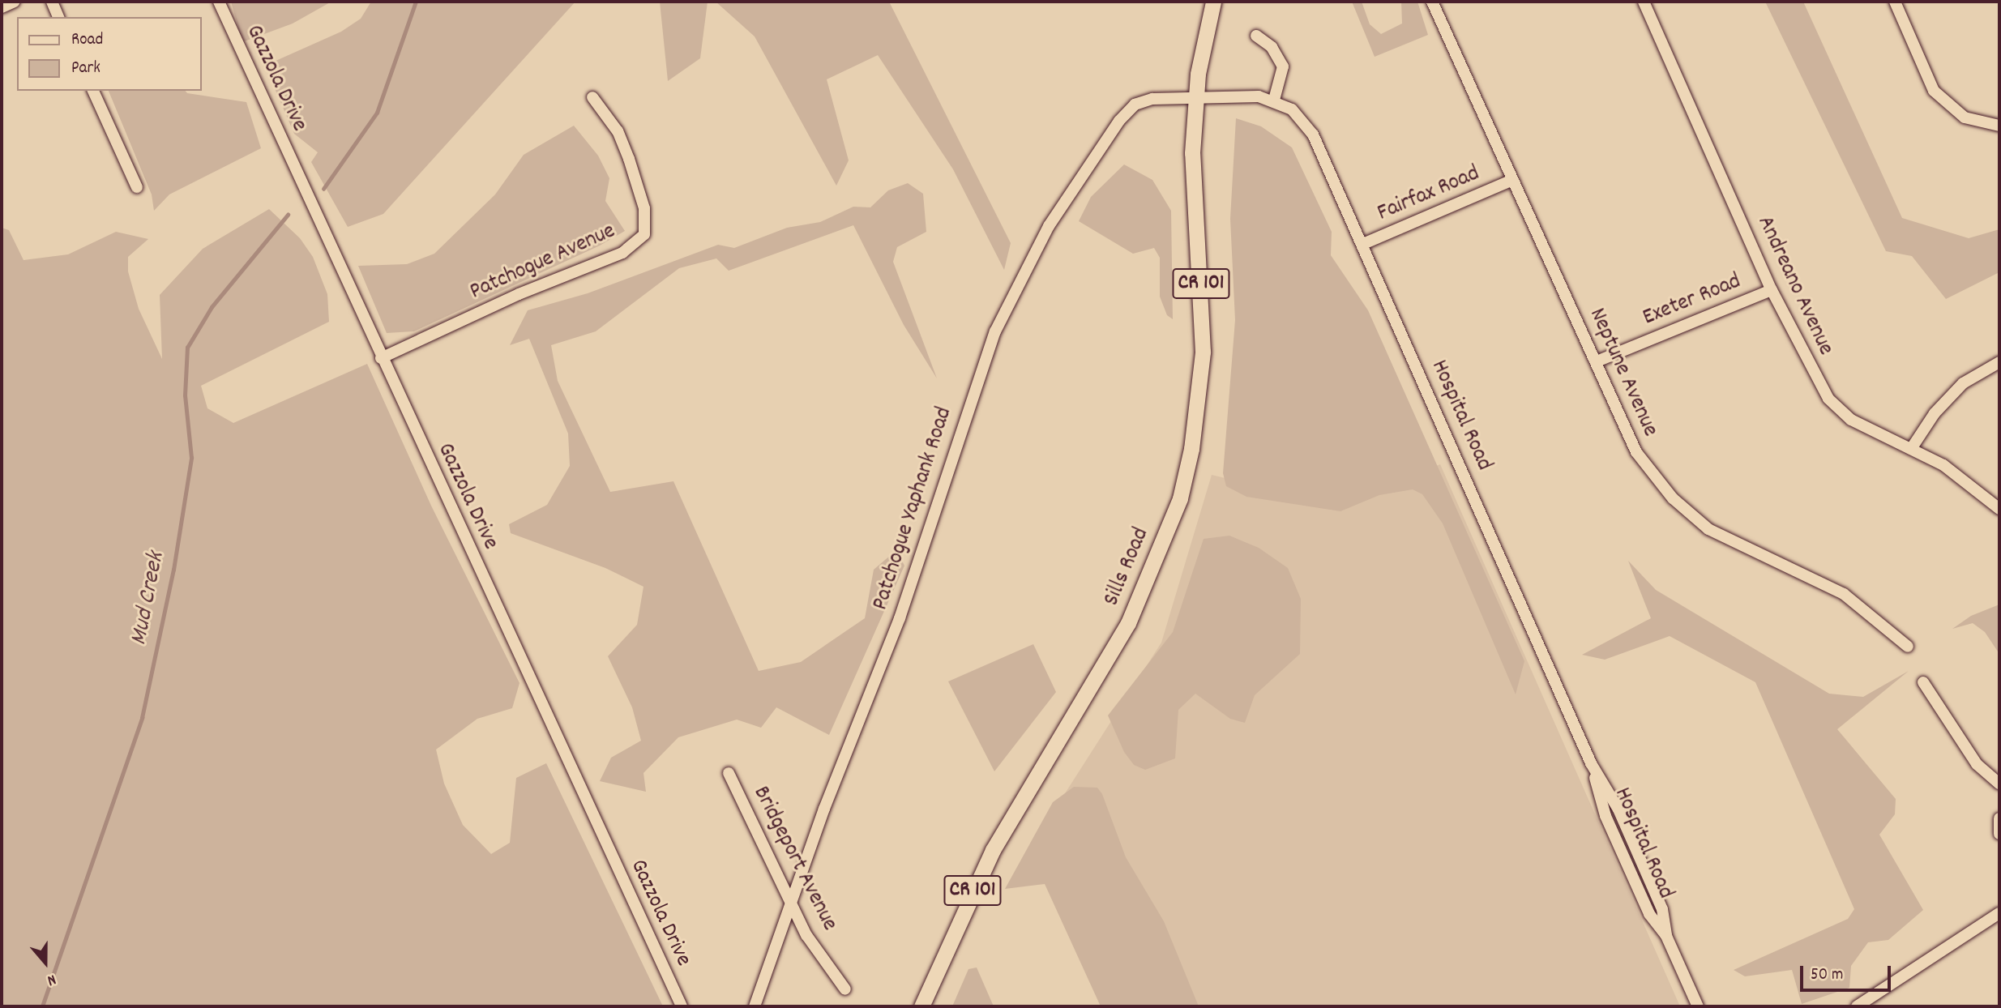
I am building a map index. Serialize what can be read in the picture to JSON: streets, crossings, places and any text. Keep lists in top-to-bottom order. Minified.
{"streets":{"main road":["CR 101","Sills Road"],"street":["Gazzola Drive","Fairfax Road","Patchogue Avenue","Andreano Avenue","Exeter Road","Neptune Avenue","Hospital Road","Patchogue Yaphank Road","Bridgeport Avenue"]},"crossings":[["Gazzola Drive","Patchogue Avenue"],["Fairfax Road","Neptune Avenue"],["Fairfax Road","Hospital Road"],["CR 101","Hospital Road"],["CR 101","Patchogue Yaphank Road"],["CR 101","Sills Road"],["Andreano Avenue","Exeter Road"],["Exeter Road","Neptune Avenue"],["Hospital Road","Patchogue Yaphank Road"],["Hospital Road","Sills Road"],["Patchogue Yaphank Road","Sills Road"],["Patchogue Yaphank Road","Bridgeport Avenue"]],"water":["Mud Creek"],"legend":["Road","Park"],"scale_bar":"50 m","north":"bottom"}
